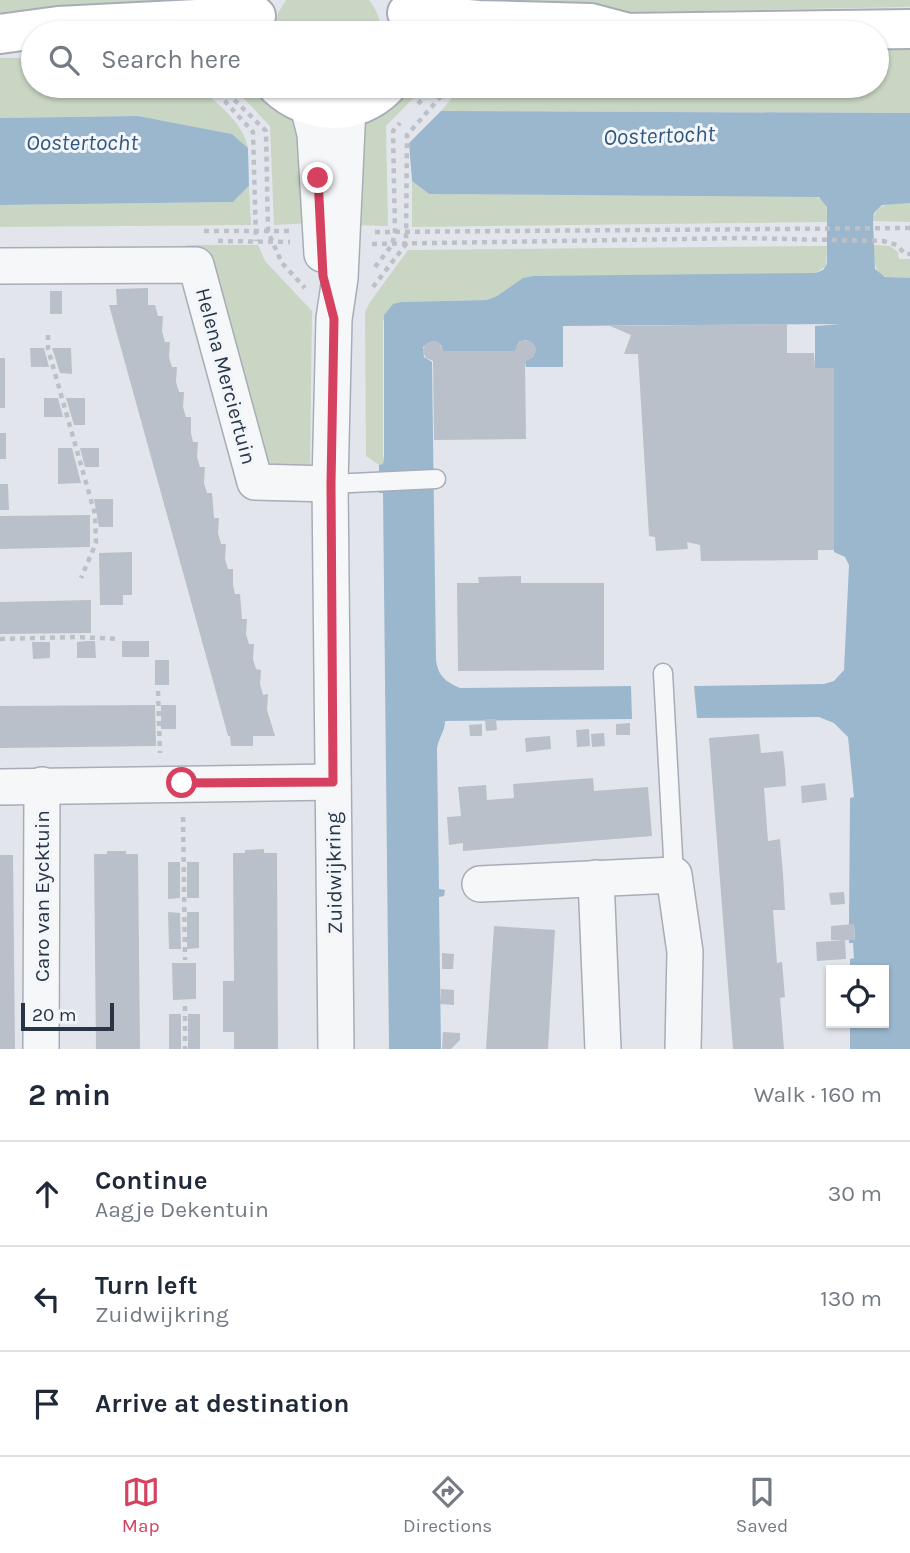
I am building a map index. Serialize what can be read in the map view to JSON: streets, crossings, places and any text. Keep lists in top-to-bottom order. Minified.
{"streets":{"street":["Helena Merciertuin","Zuidwijkring","Caro van Eycktuin"]},"crossings":[["Helena Merciertuin","Zuidwijkring"]],"water":["Oostertocht"],"scale_bar":"20 m","page":{"search":"Search here","scale":"20 m","heading":["2 min","Walk · 160 m"],"list":[["Continue","Aagje Dekentuin","30 m"],["Turn left","Zuidwijkring","130 m"],"Arrive at destination"],"nav":["Map","Directions","Saved"]}}
